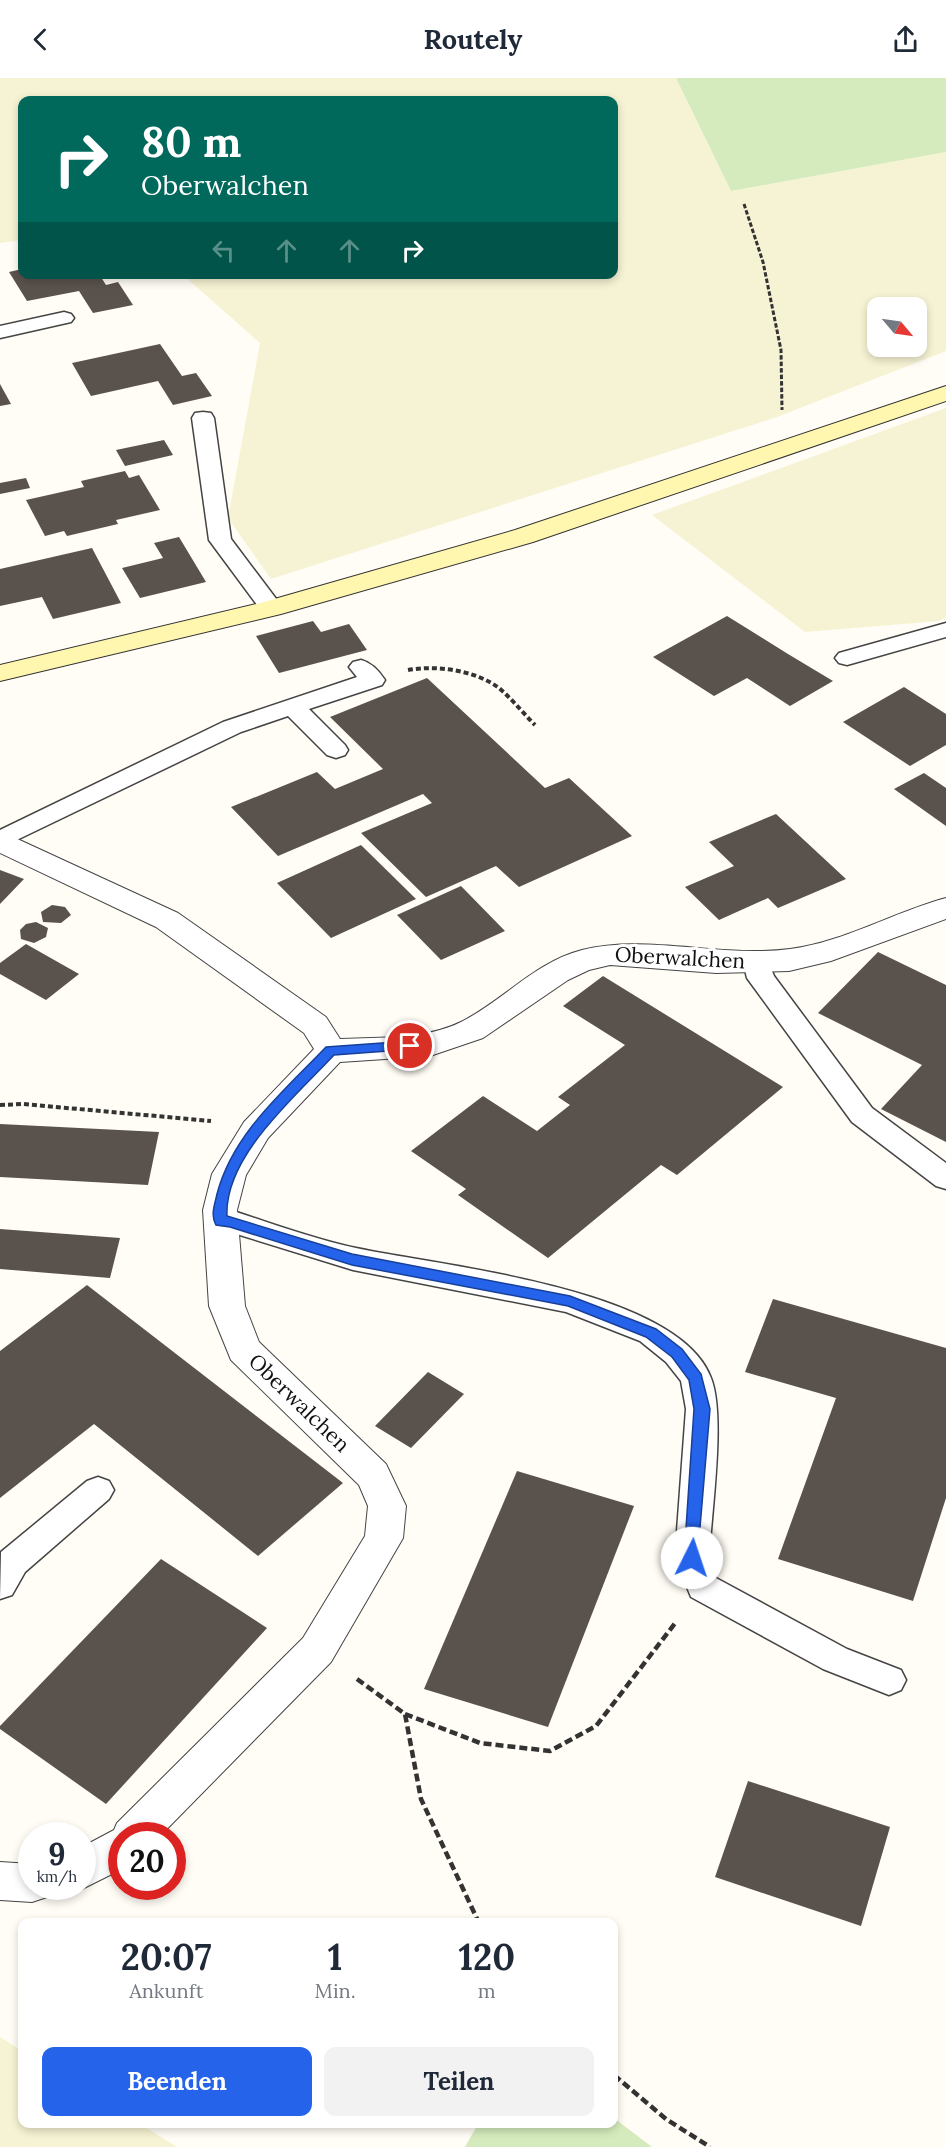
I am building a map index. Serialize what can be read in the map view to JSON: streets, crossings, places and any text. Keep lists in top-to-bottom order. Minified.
{"streets":{"street":["Oberwalchen"]},"north":"bottom right","page":{"header":"Routely","turn":["80 m","Oberwalchen"],"speed":"9 km/h","limit":"20","eta":["20:07","Ankunft","1","Min.","120","m"],"buttons":["Beenden","Teilen"]}}
